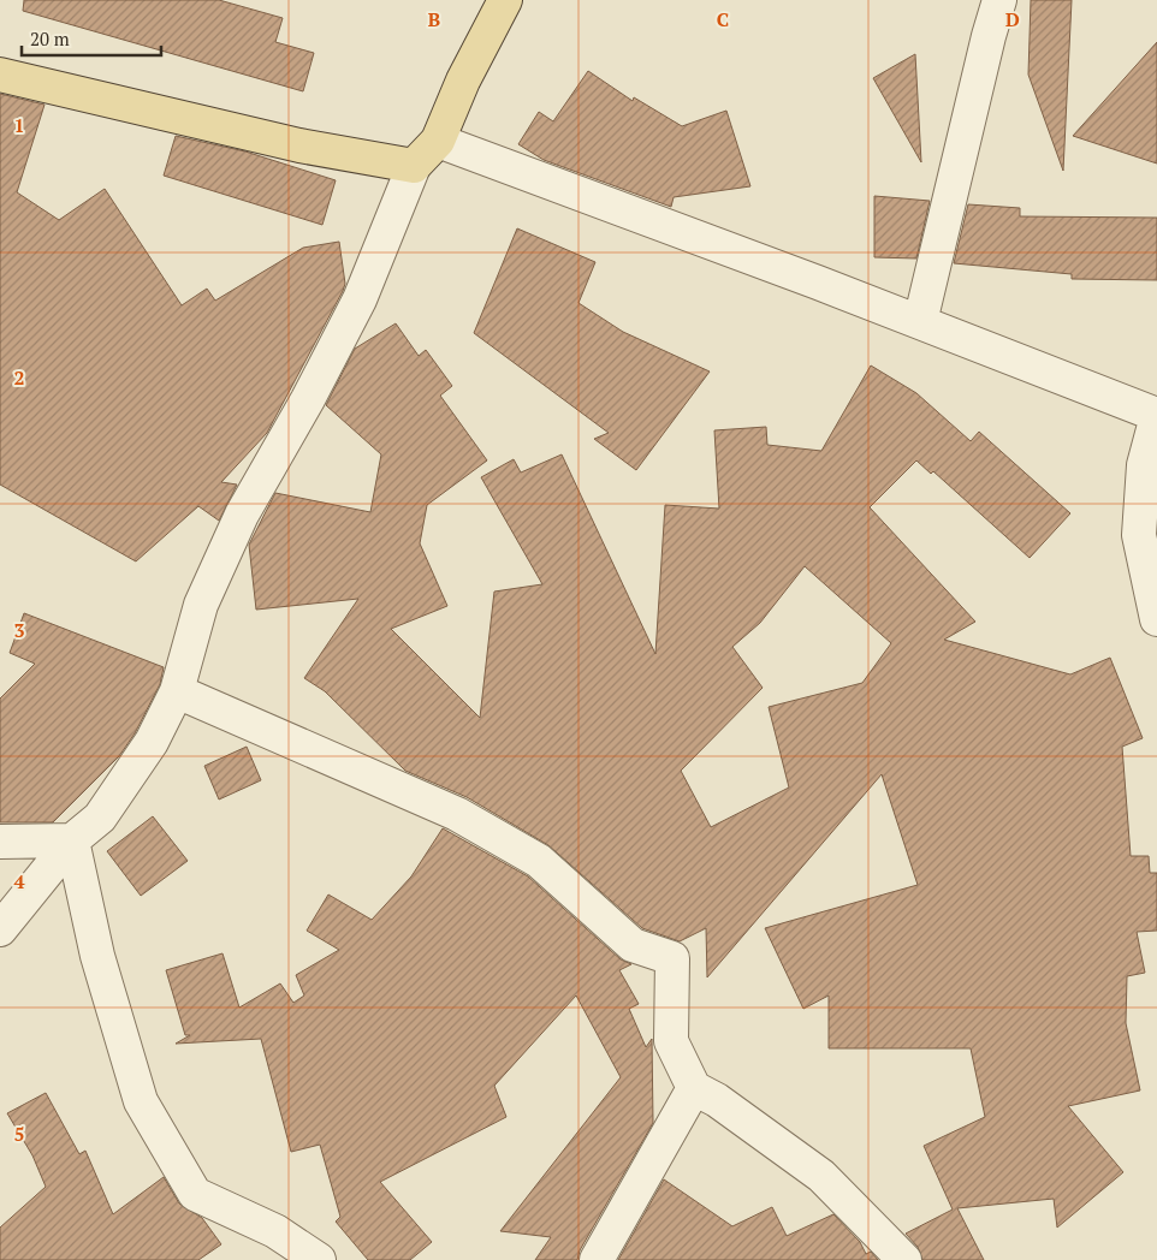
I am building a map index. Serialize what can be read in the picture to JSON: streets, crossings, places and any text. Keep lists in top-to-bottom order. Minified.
{"scale_bar":"20 m","grid":{"columns":["B","C","D"],"rows":["1","2","3","4","5"]}}
